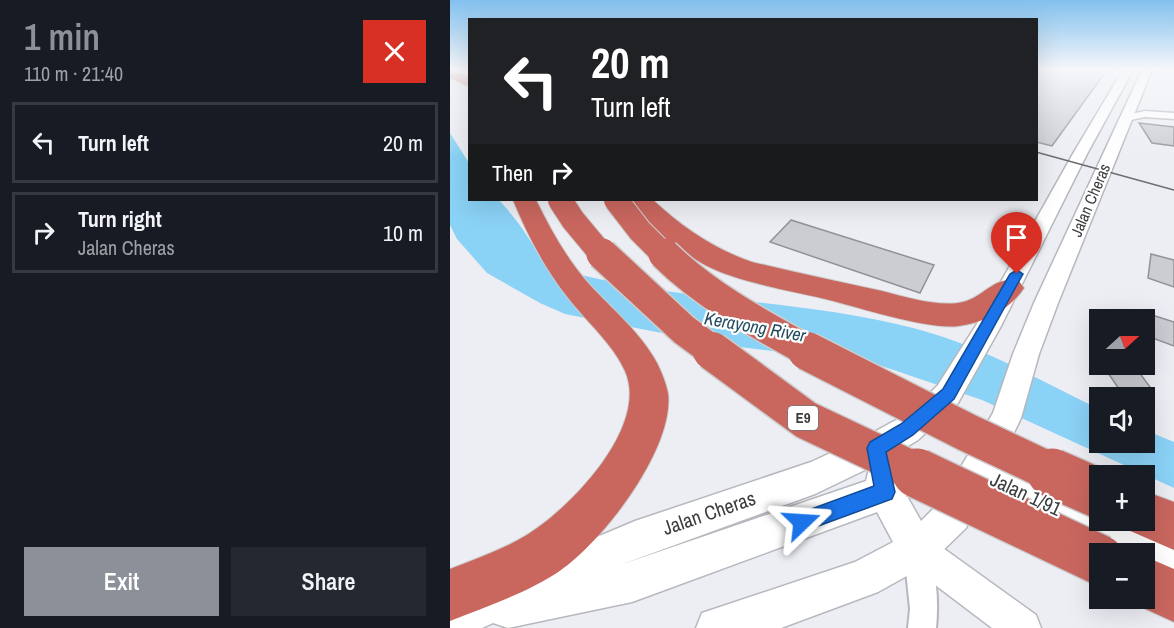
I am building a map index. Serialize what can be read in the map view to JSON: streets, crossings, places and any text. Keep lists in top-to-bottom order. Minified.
{"streets":{"highway":["E9"],"main road":["Jalan Cheras"],"street":["Jalan 1/91"]},"crossings":[["Jalan Cheras","Jalan 1/91"]],"water":["Kerayong River"],"north":"right","page":{"heading":["1 min","110 m · 21:40"],"turn":["20 m","Turn left"],"list":[{"name":"Turn left","value":"20 m"},{"name":"Turn right","note":"Jalan Cheras","value":"10 m"}],"then":"Then","map_buttons":["+","−"],"buttons":["Exit","Share"]}}
